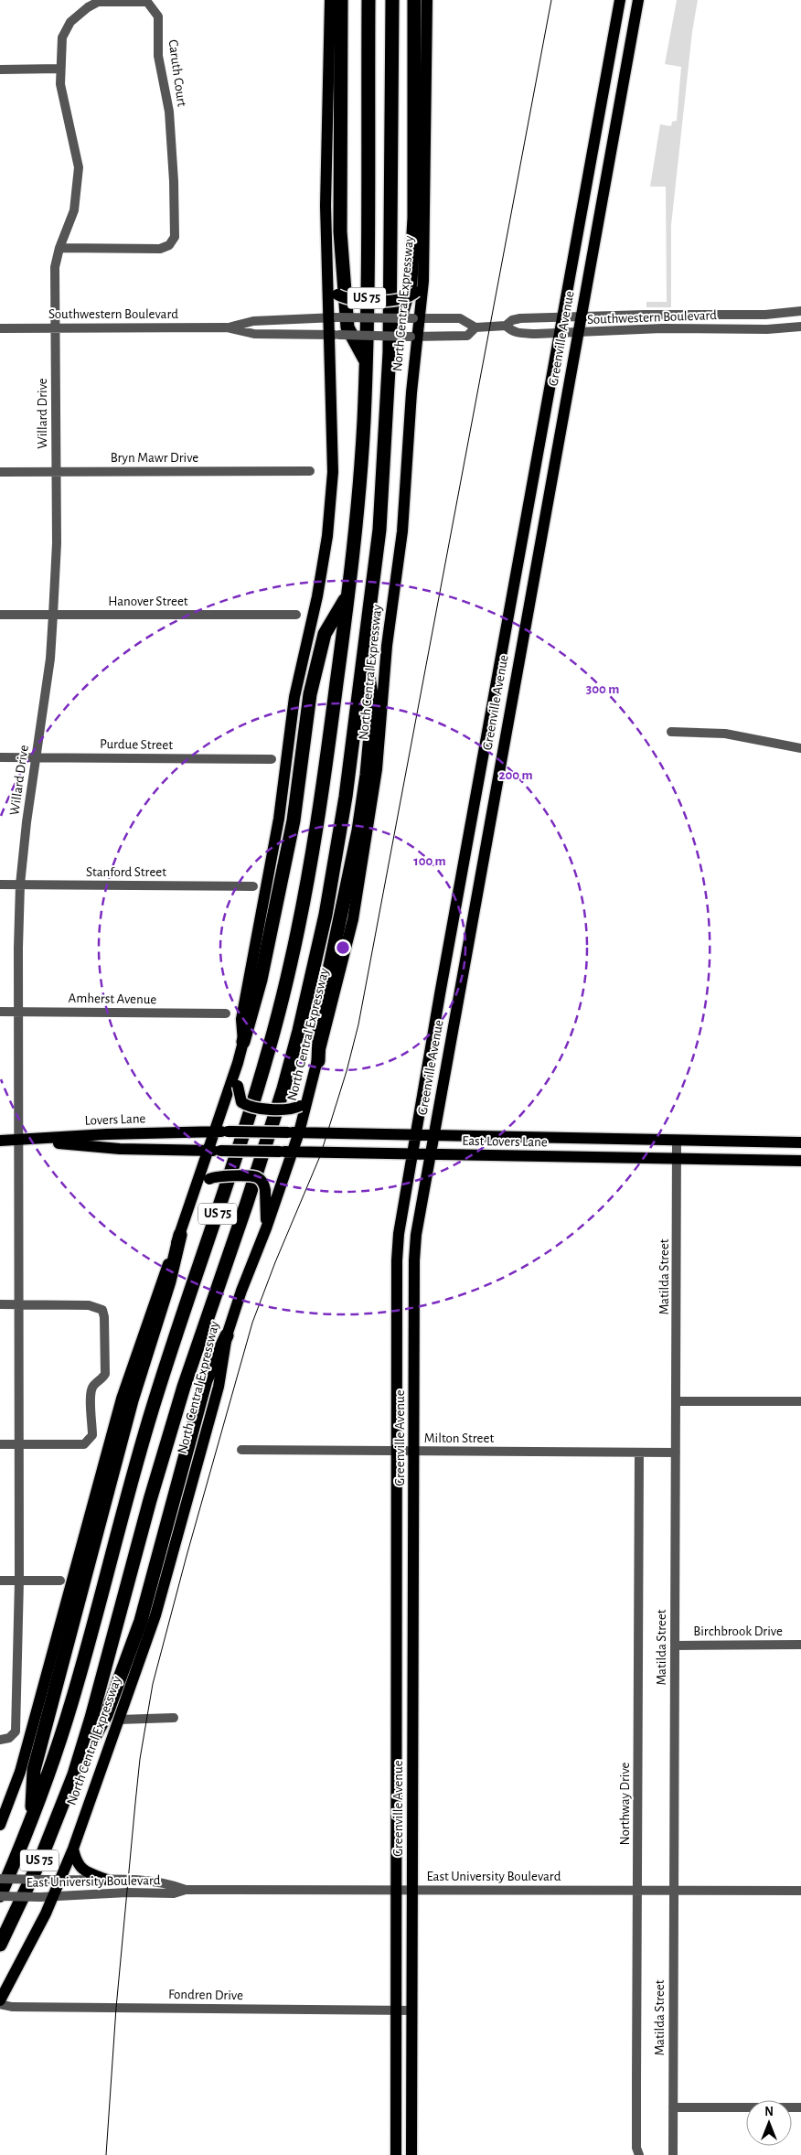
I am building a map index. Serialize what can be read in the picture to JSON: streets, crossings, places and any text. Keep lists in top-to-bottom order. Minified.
{"streets":{"highway":["US 75","North Central Expressway"],"main road":["Greenville Avenue","Lovers Lane","East Lovers Lane"],"street":["Caruth Court","Southwestern Boulevard","Willard Drive","Bryn Mawr Drive","Hanover Street","Purdue Street","Stanford Street","Amherst Avenue","Matilda Street","Milton Street","Birchbrook Drive","Northway Drive","East University Boulevard","Fondren Drive"]},"crossings":[["Caruth Court","Southwestern Boulevard"],["Caruth Court","Willard Drive"],["US 75","East University Boulevard"],["North Central Expressway","Southwestern Boulevard"],["North Central Expressway","East Lovers Lane"],["North Central Expressway","East University Boulevard"],["North Central Expressway","Fondren Drive"],["Southwestern Boulevard","Greenville Avenue"],["Southwestern Boulevard","Willard Drive"],["Greenville Avenue","East Lovers Lane"],["Greenville Avenue","Milton Street"],["Greenville Avenue","East University Boulevard"],["Greenville Avenue","Fondren Drive"],["Willard Drive","Bryn Mawr Drive"],["Willard Drive","Hanover Street"],["Willard Drive","Purdue Street"],["Willard Drive","Stanford Street"],["Willard Drive","Amherst Avenue"],["Willard Drive","Lovers Lane"],["Lovers Lane","East Lovers Lane"],["East Lovers Lane","Matilda Street"],["Matilda Street","Milton Street"],["Matilda Street","Birchbrook Drive"],["Matilda Street","East University Boulevard"],["Milton Street","Northway Drive"],["Northway Drive","East University Boulevard"]],"north":"top","rings":["300 m","200 m","100 m"]}
